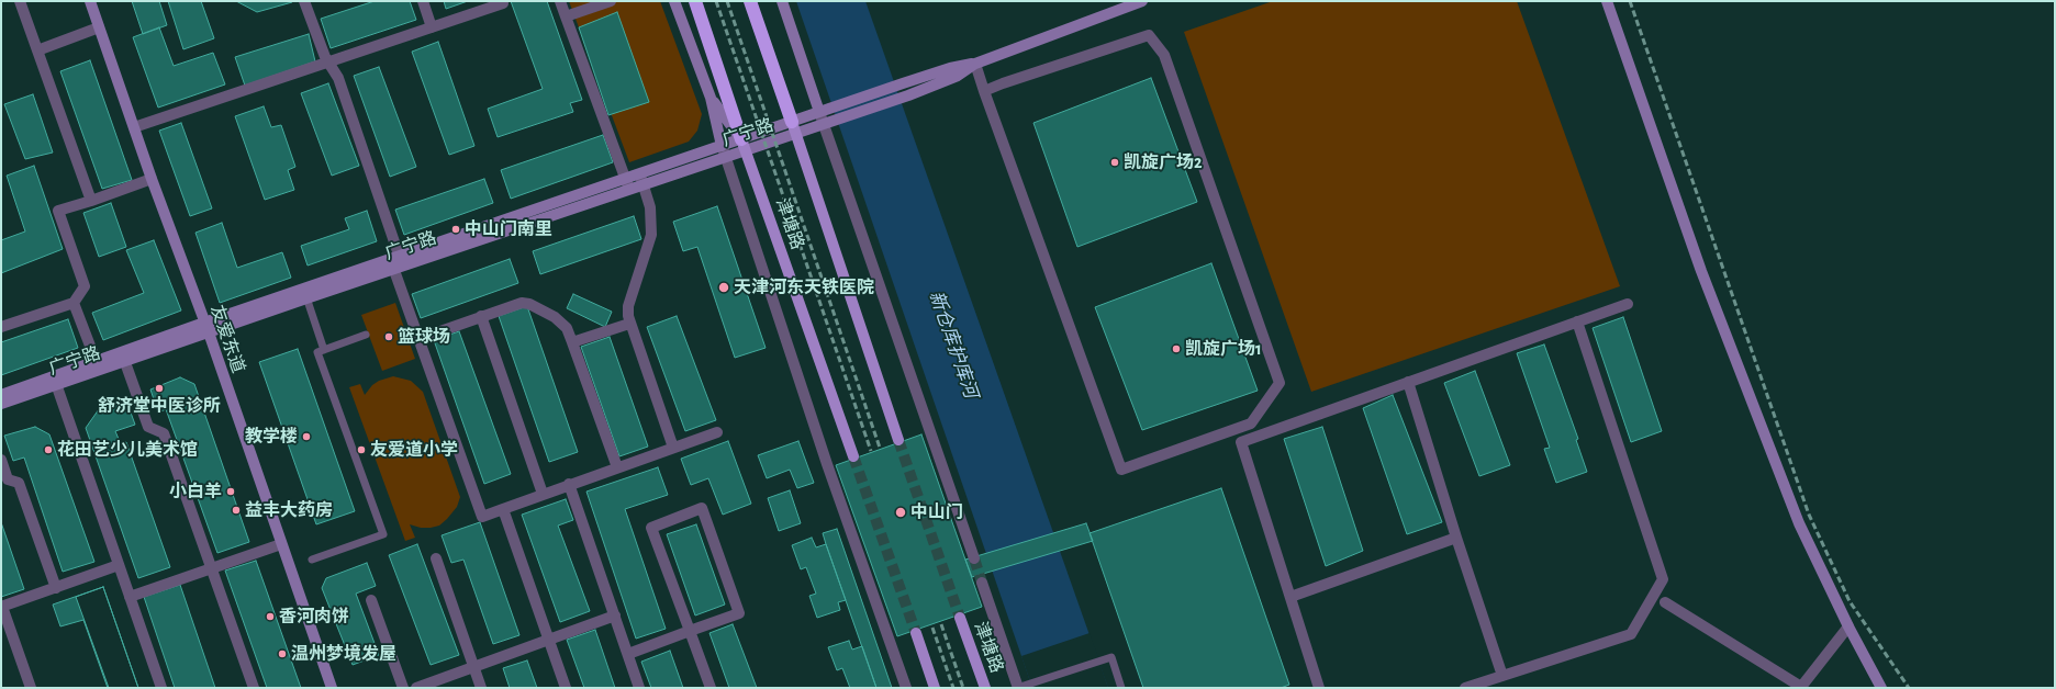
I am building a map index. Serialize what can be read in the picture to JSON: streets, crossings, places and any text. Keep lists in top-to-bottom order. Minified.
{"streets":{"highway":["津塘路"],"street":["广宁路","友爱东道"]},"crossings":[["广宁路","津塘路"],["广宁路","友爱东道"]],"water":["新仓库护库河"],"places":["凯旋广场2","中山门南里","天津河东天铁医院","篮球场","凯旋广场1","舒济堂中医诊所","教学楼","花田艺少儿美术馆","友爱道小学","小白羊","益丰大药房","中山门","香河肉饼","温州梦境发屋"]}
